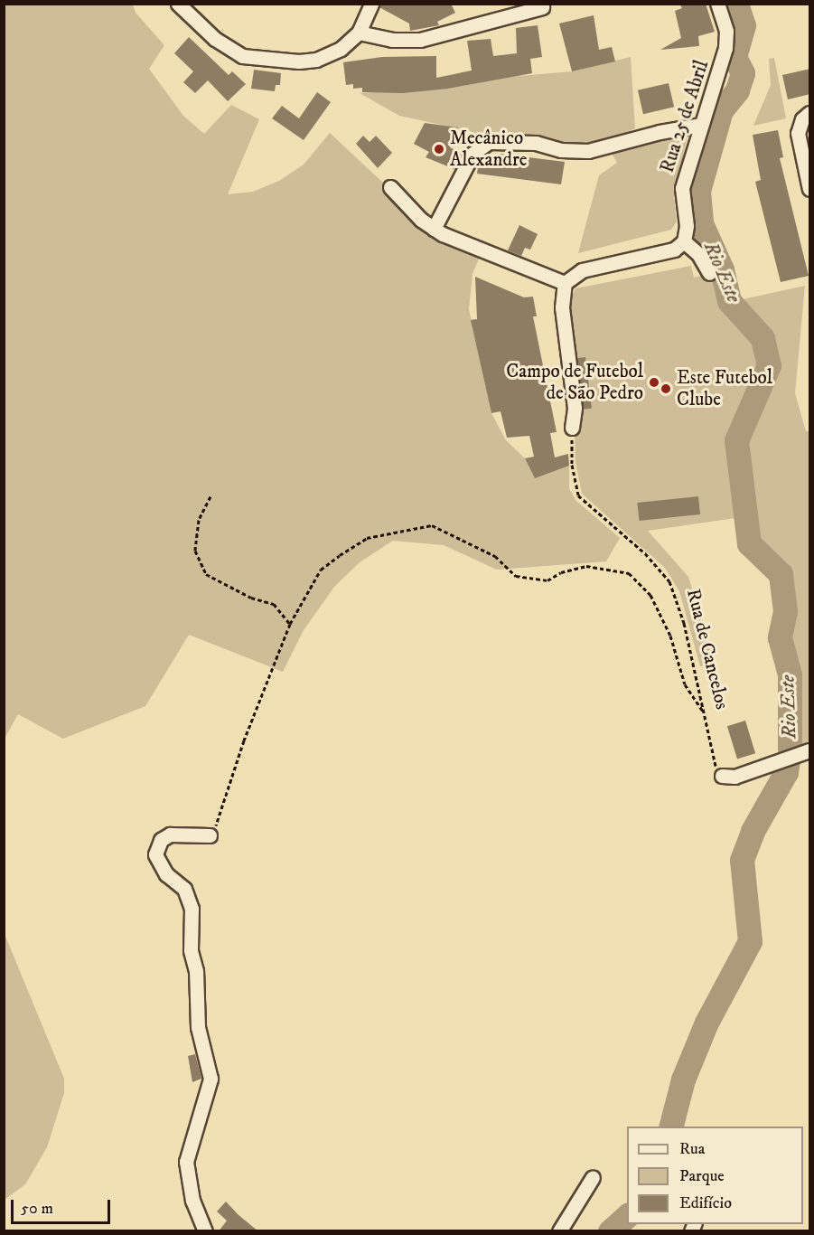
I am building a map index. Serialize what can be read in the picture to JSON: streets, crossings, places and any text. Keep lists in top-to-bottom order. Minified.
{"streets":{"street":["Rua 25 de Abril"],"path":["Rua de Cancelos"]},"water":["Rio Este"],"places":["Mecânico Alexandre","Campo de Futebol de São Pedro","Este Futebol Clube"],"legend":["Rua","Parque","Edifício"],"scale_bar":"50 m"}
